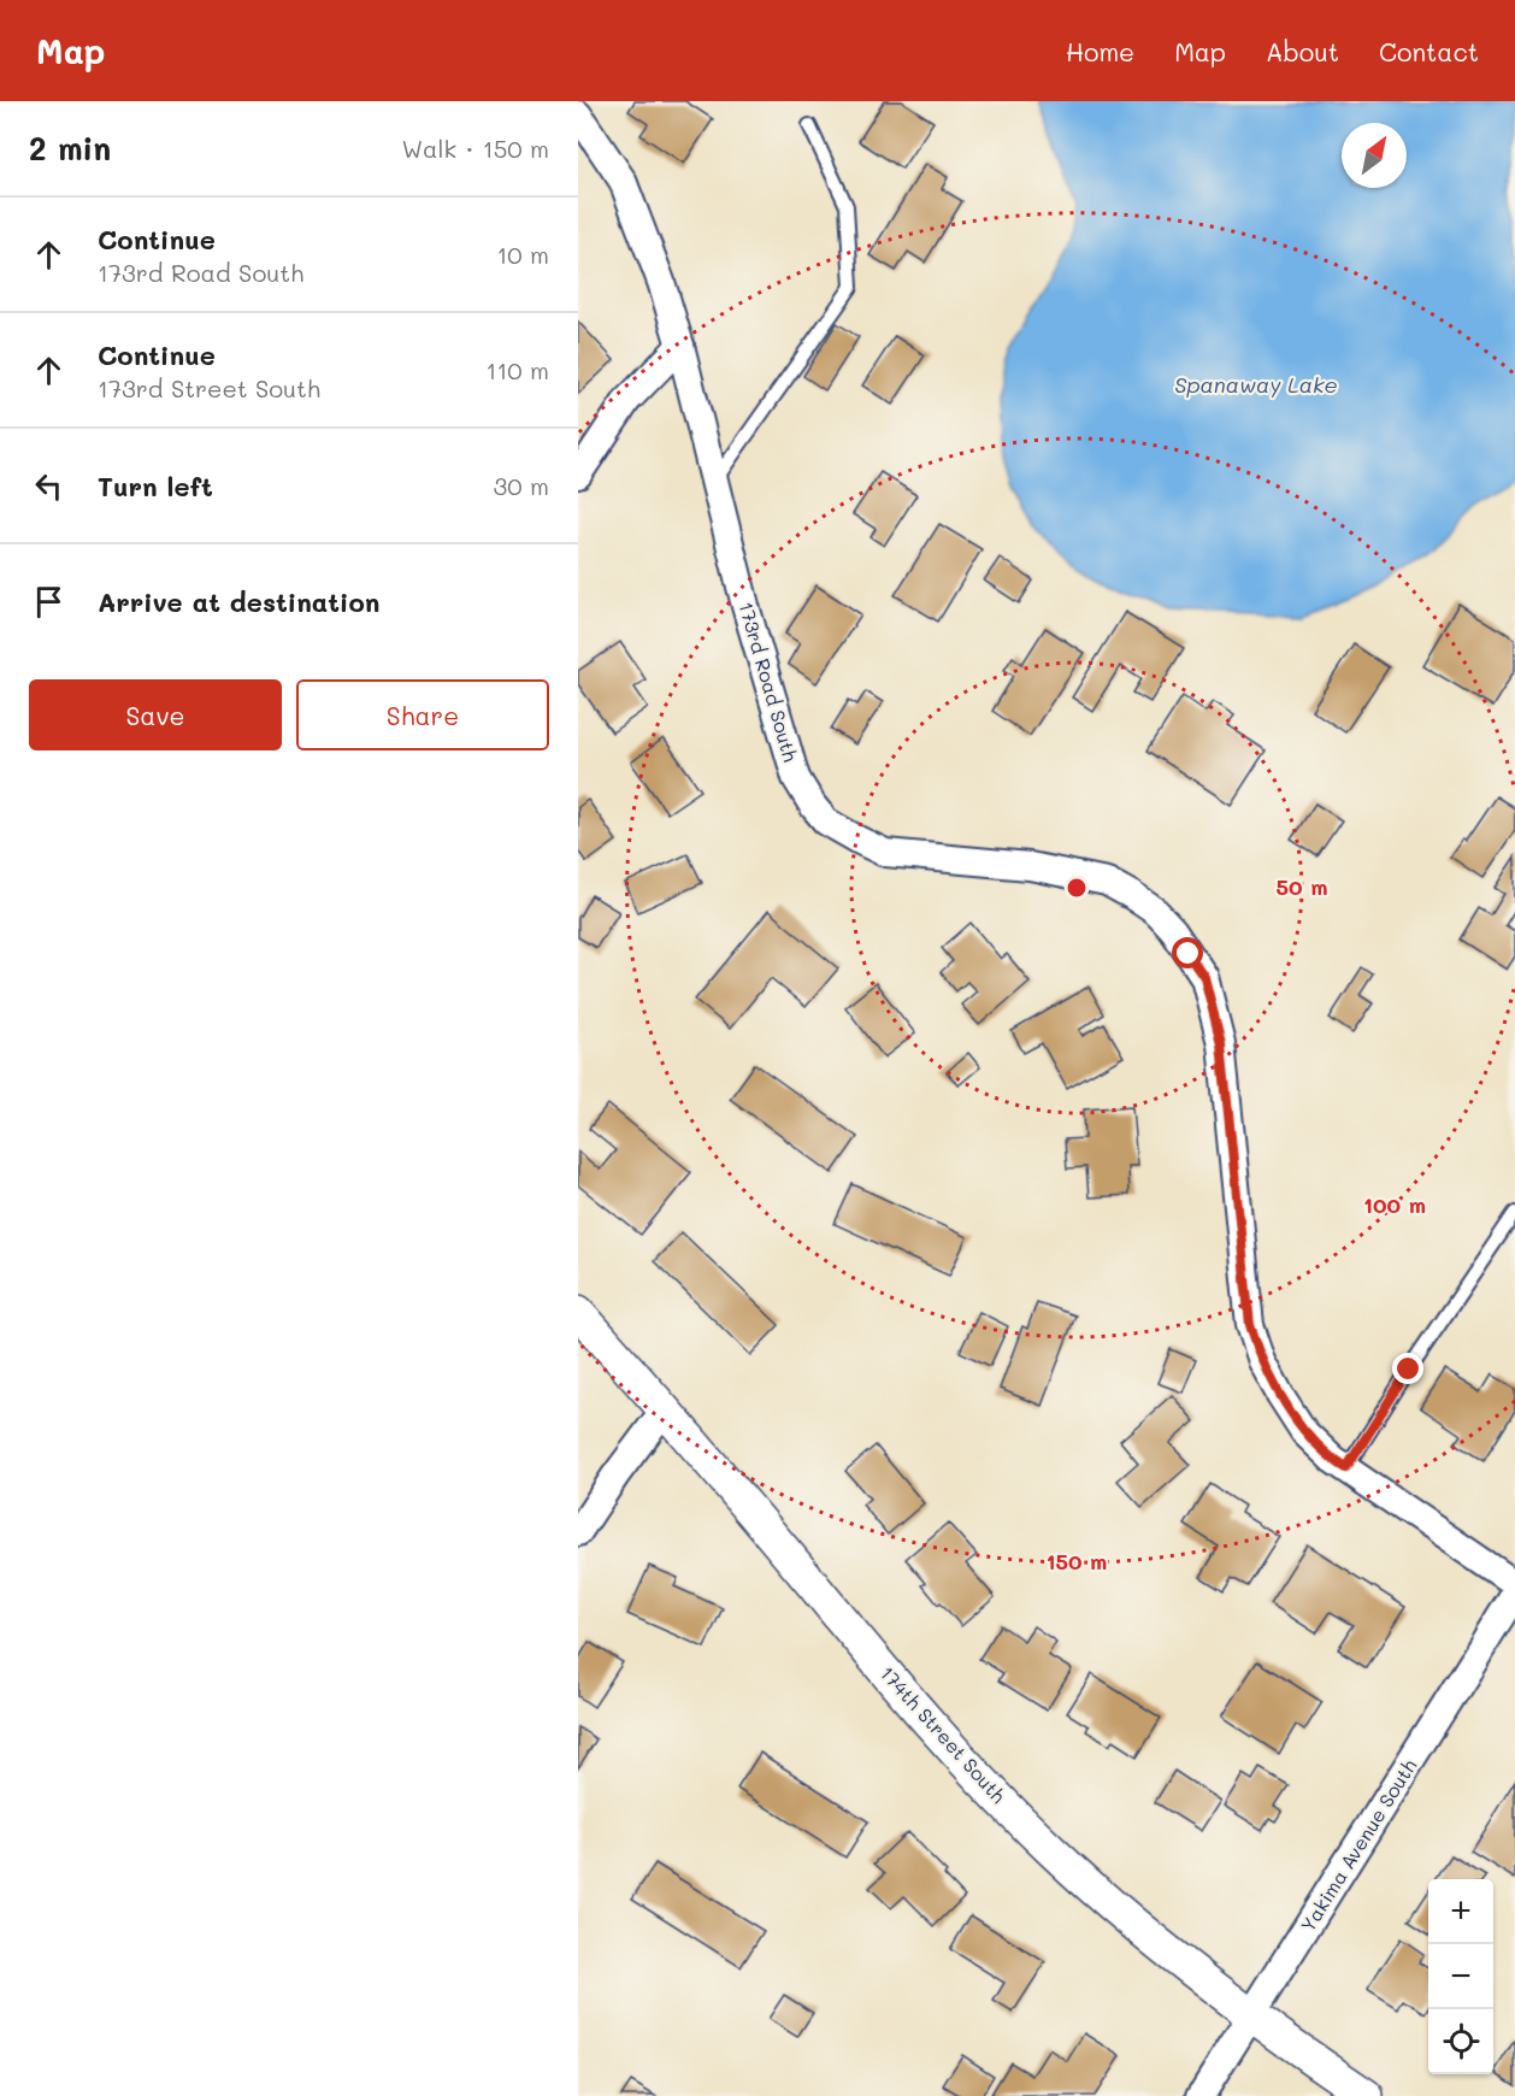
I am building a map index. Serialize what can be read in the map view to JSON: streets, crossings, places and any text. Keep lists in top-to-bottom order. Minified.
{"streets":{"street":["173rd Road South","174th Street South","Yakima Avenue South"]},"crossings":[["174th Street South","Yakima Avenue South"]],"water":["Spanaway Lake"],"north":"top right","page":{"header":"Map","nav":["Home","Map","About","Contact"],"heading":["2 min","Walk · 150 m"],"list":[["Continue","173rd Road South","10 m"],["Continue","173rd Street South","110 m"],["Turn left","30 m"],"Arrive at destination"],"buttons":["Save","Share"],"map_buttons":["+","−"]},"rings":["50 m","100 m","150 m"]}
